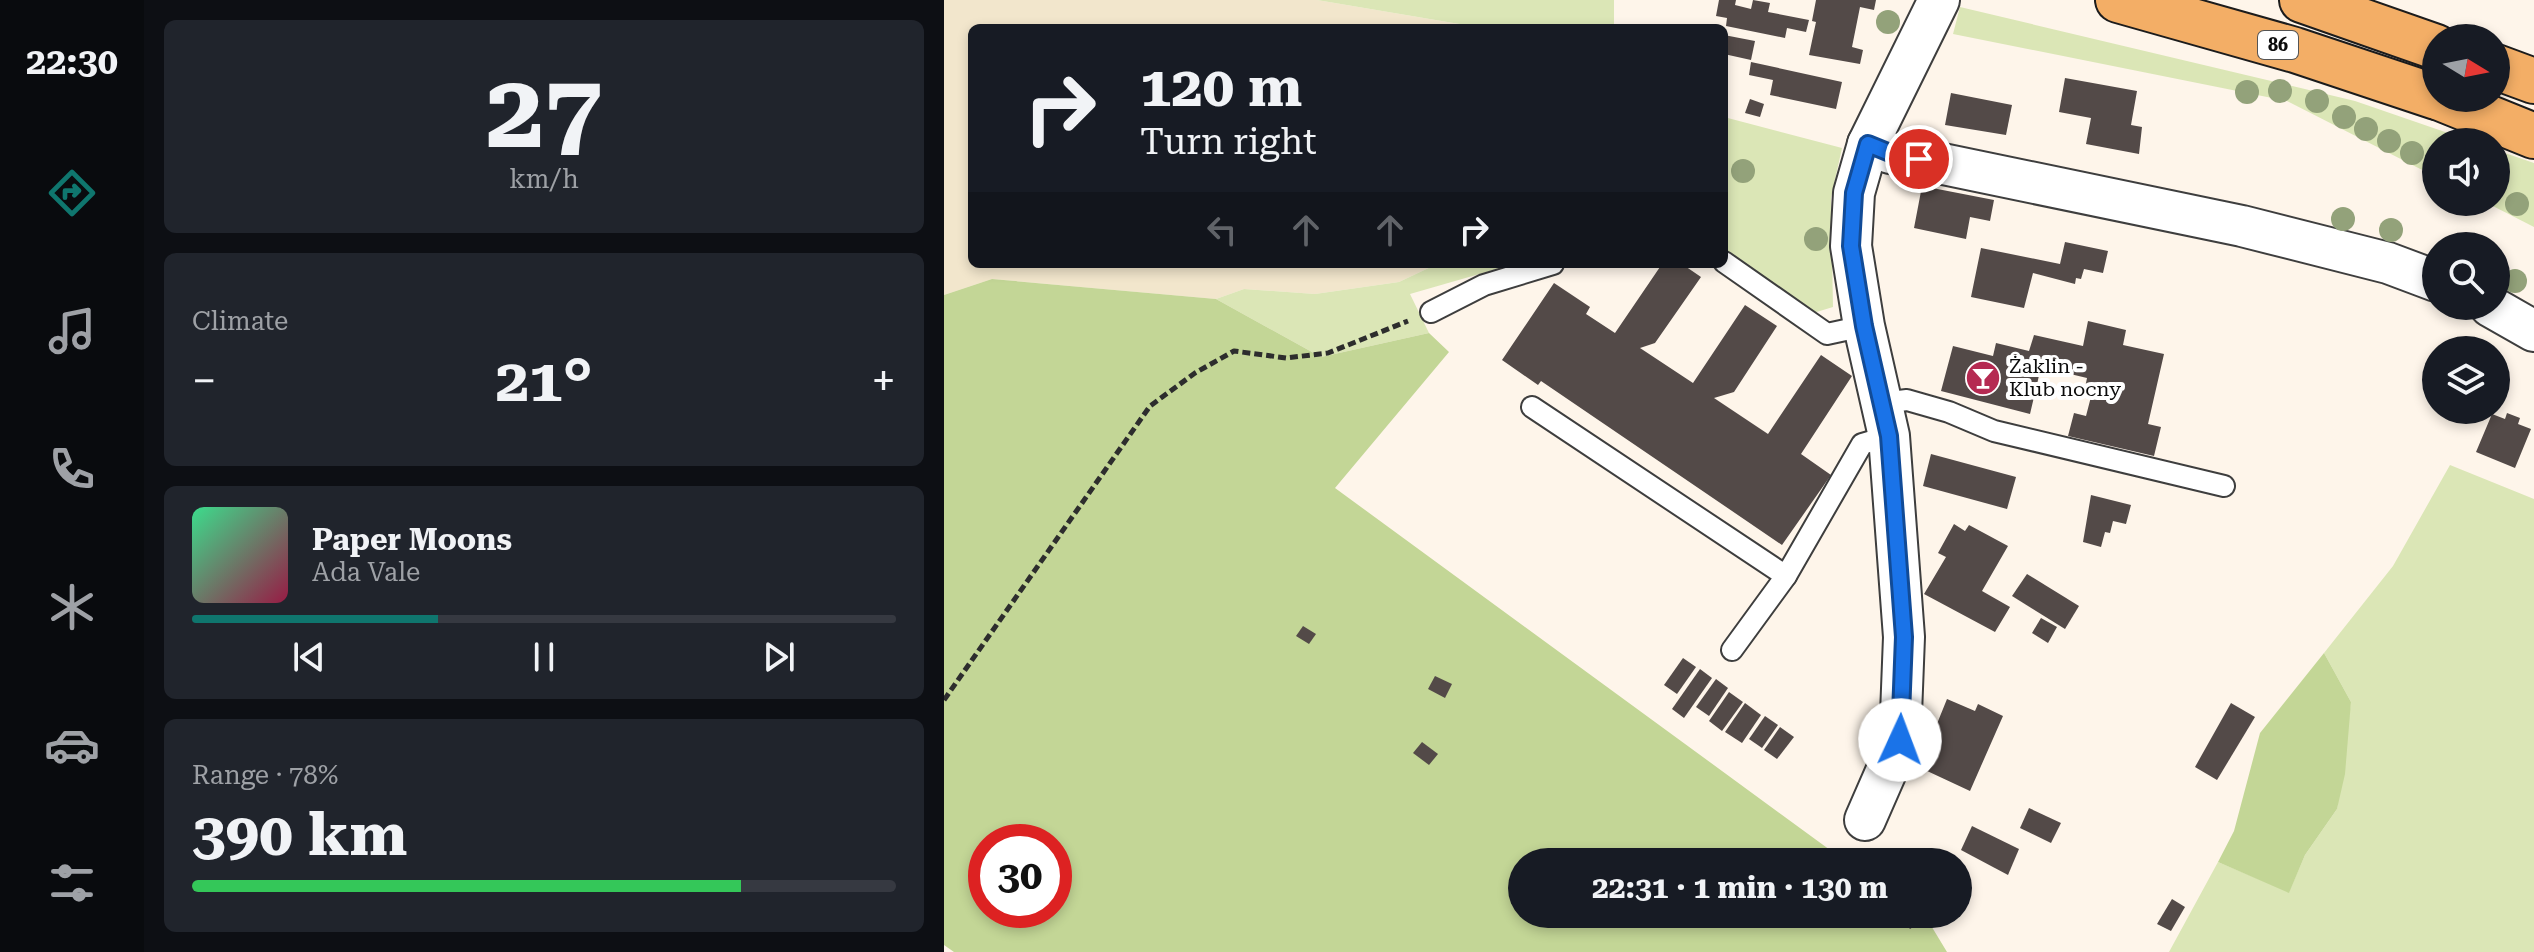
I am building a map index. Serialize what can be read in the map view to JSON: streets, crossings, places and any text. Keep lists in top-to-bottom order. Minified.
{"streets":{"main road":["86"]},"places":{"bar":["Żaklin - Klub nocny"]},"north":"right","page":{"tabs":"22:30","tile":[["27","km/h"],"Climate",["Range · 78%","390 km"]],"turn":["120 m","Turn right"],"heat":["−","21°","+"],"song":["Paper Moons","Ada Vale"],"limit":"30","trip":"22:31 · 1 min · 130 m"}}
